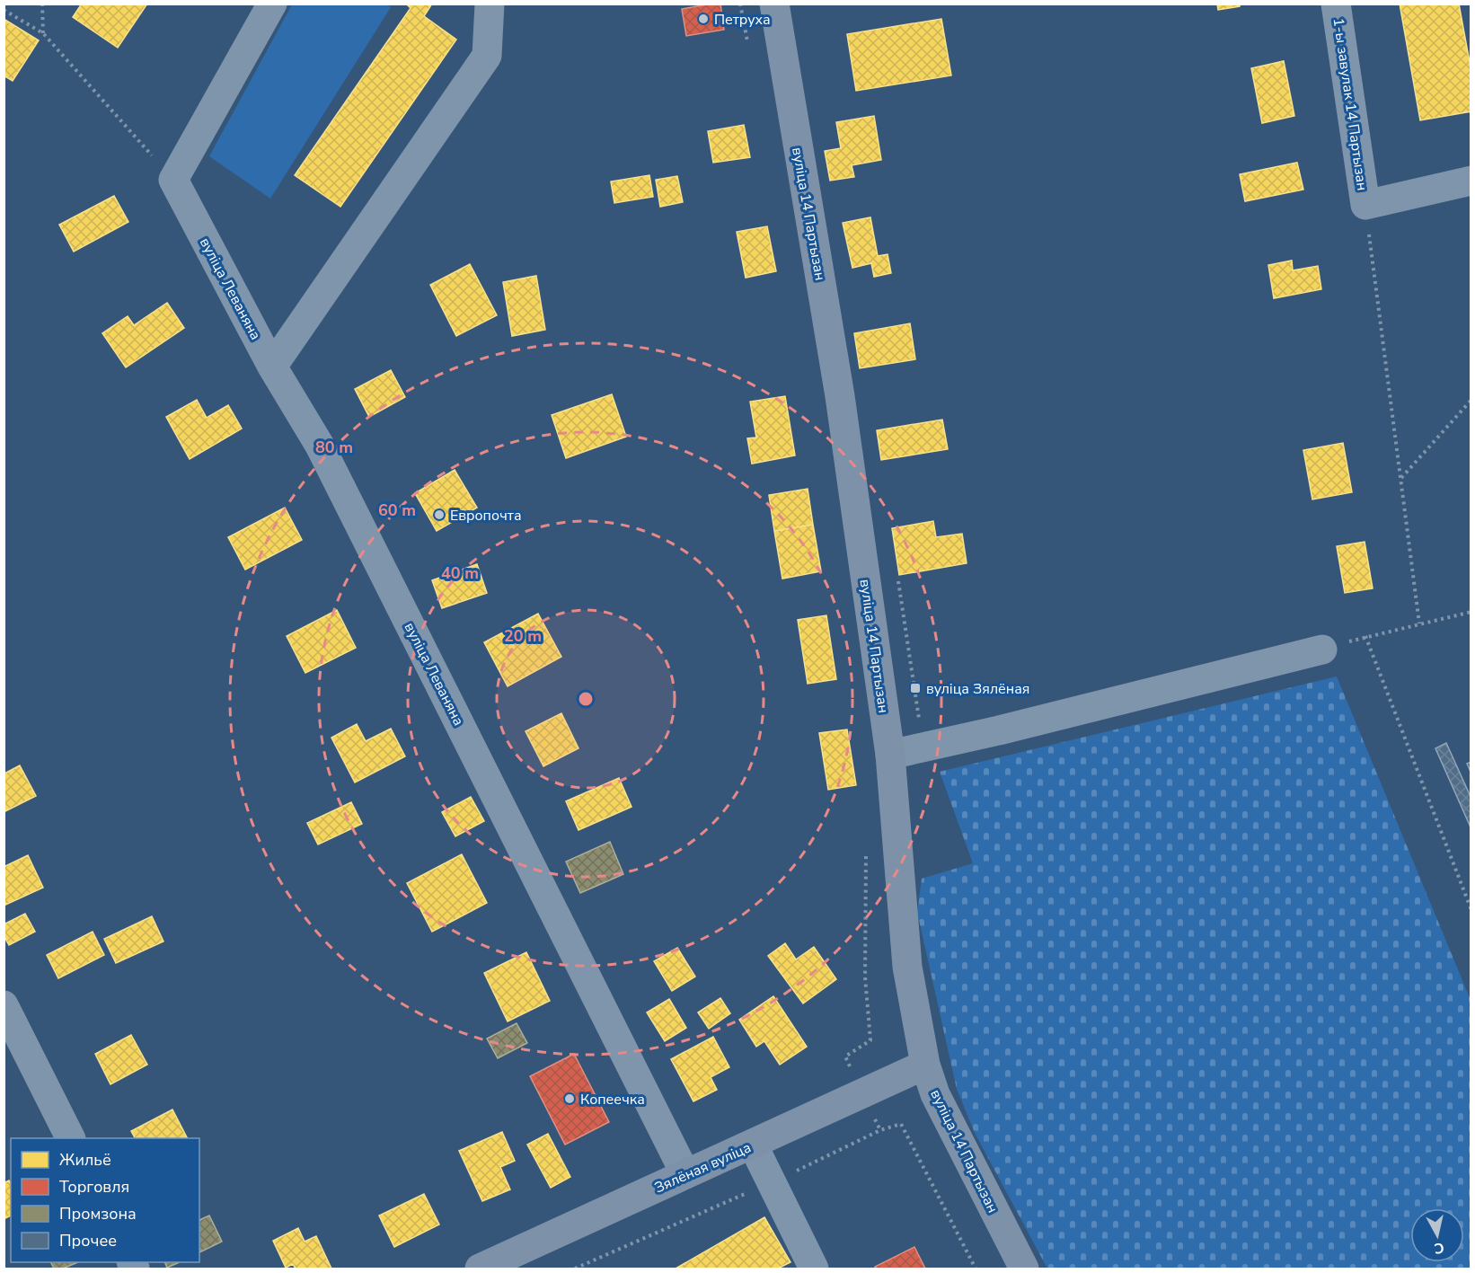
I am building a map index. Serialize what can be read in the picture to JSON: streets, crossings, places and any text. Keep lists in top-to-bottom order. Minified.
{"streets":{"main road":["вуліца 14 Партызан","Зялёная вуліца"],"street":["1-ы завулак 14 Партызан","вуліца Леваняна"]},"crossings":[["вуліца 14 Партызан","Зялёная вуліца"],["вуліца Леваняна","Зялёная вуліца"]],"places":{"other":["Петруха","Европочта","Копеечка"],"transit":["вуліца Зялёная"]},"legend":["Жильё","Торговля","Промзона","Прочее"],"north":"bottom","rings":["80 m","60 m","40 m","20 m"]}
